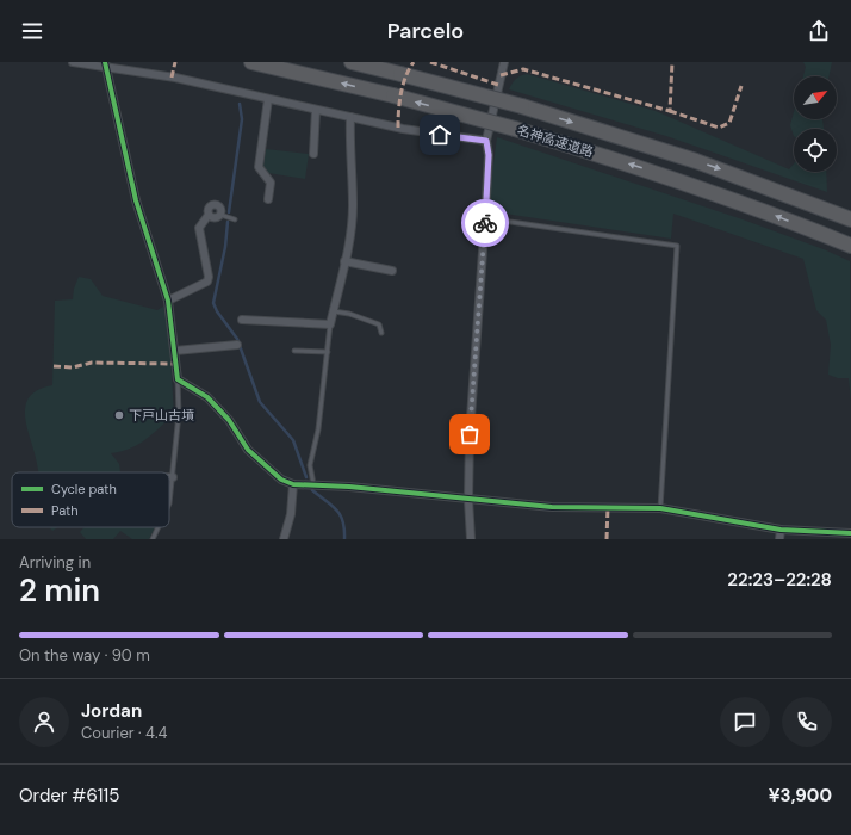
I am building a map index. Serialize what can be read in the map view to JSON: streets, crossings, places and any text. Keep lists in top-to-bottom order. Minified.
{"streets":{"highway":["名神高速道路"]},"places":["下戸山古墳"],"legend":["Cycle path","Path"],"north":"top right","page":{"header":"Parcelo","heading":["2 min","Arriving in","22:23–22:28"],"panel":["Jordan","Courier · 4.4","Order #6115","¥3,900"],"bar":"On the way · 90 m"}}
